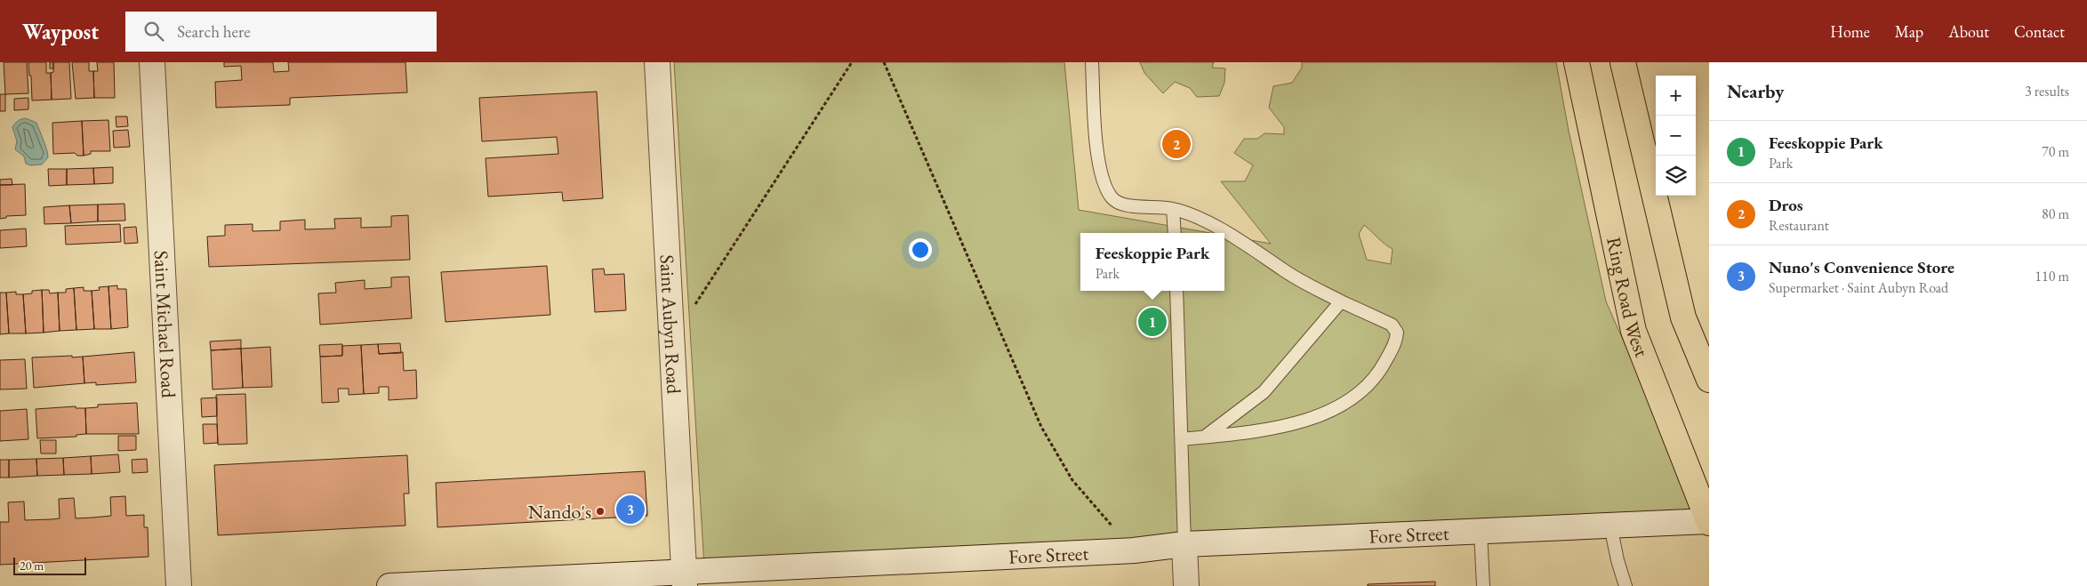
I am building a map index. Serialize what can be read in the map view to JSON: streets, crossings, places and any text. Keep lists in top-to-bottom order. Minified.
{"streets":{"main road":["Ring Road West"],"street":["Saint Michael Road","Saint Aubyn Road","Fore Street"]},"crossings":[["Ring Road West","Fore Street"],["Saint Aubyn Road","Fore Street"]],"places":["Nando's"],"scale_bar":"20 m","page":{"header":"Waypost","search":"Search here","nav":["Home","Map","About","Contact"],"heading":["Nearby","3 results"],"map_buttons":["+","−"],"list":[{"mark":"1","name":"Feeskoppie Park","note":"Park","value":"70 m"},{"mark":"2","name":"Dros","note":"Restaurant","value":"80 m"},{"mark":"3","name":"Nuno's Convenience Store","note":"Supermarket · Saint Aubyn Road","value":"110 m"}],"pins":["2","1","3"],"popup":["Feeskoppie Park","Park"],"scale":"20 m"}}
